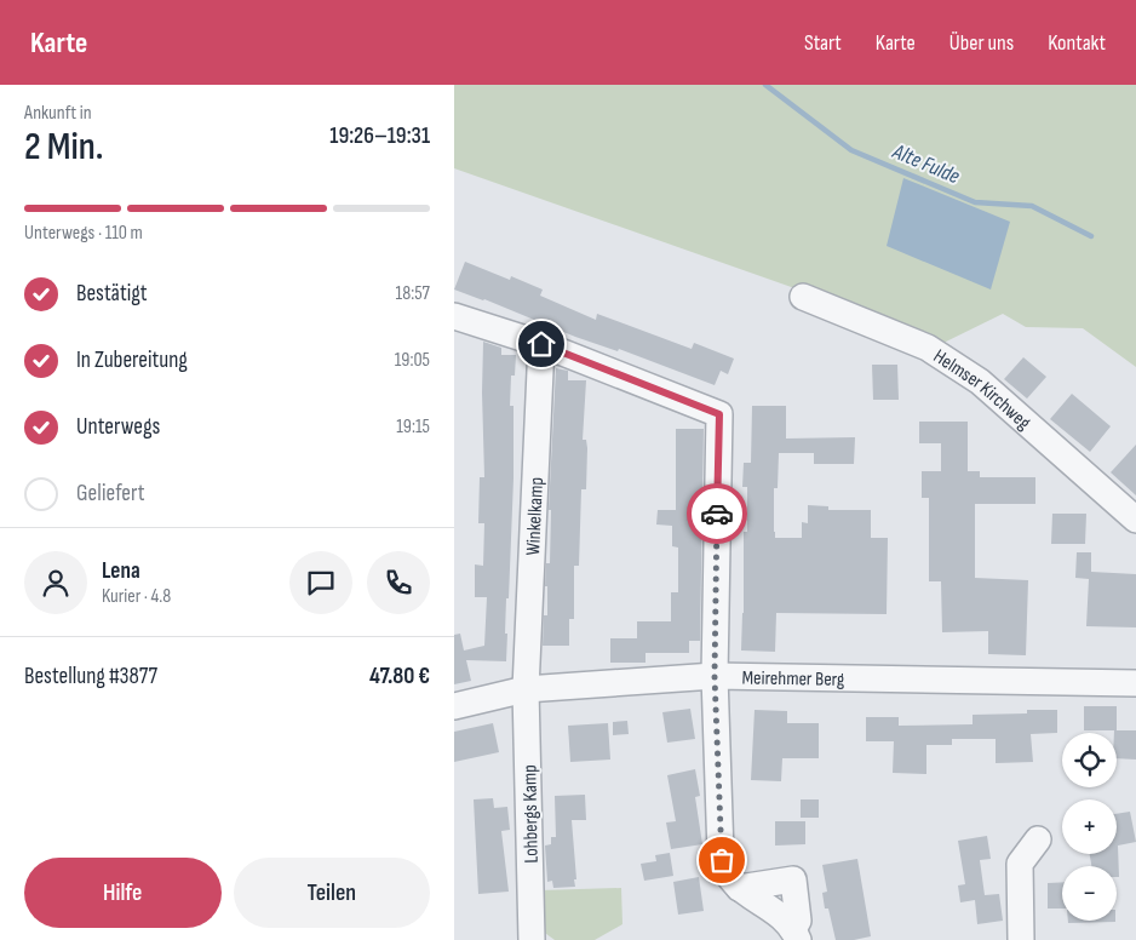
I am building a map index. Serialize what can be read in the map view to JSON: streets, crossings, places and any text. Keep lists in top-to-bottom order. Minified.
{"streets":{"street":["Helmser Kirchweg","Winkelkamp","Meirehmer Berg","Lohbergs Kamp"]},"crossings":[["Winkelkamp","Meirehmer Berg"],["Winkelkamp","Lohbergs Kamp"],["Meirehmer Berg","Lohbergs Kamp"]],"water":["Alte Fulde"],"page":{"header":"Karte","nav":["Start","Karte","Über uns","Kontakt"],"heading":["2 Min.","Ankunft in","19:26–19:31"],"panel":["Lena","Kurier · 4.8","Bestellung #3877","47.80 €"],"bar":"Unterwegs · 110 m","list":[["Bestätigt","18:57"],["In Zubereitung","19:05"],["Unterwegs","19:15"],"Geliefert"],"map_buttons":["+","−"],"buttons":["Hilfe","Teilen"]}}
